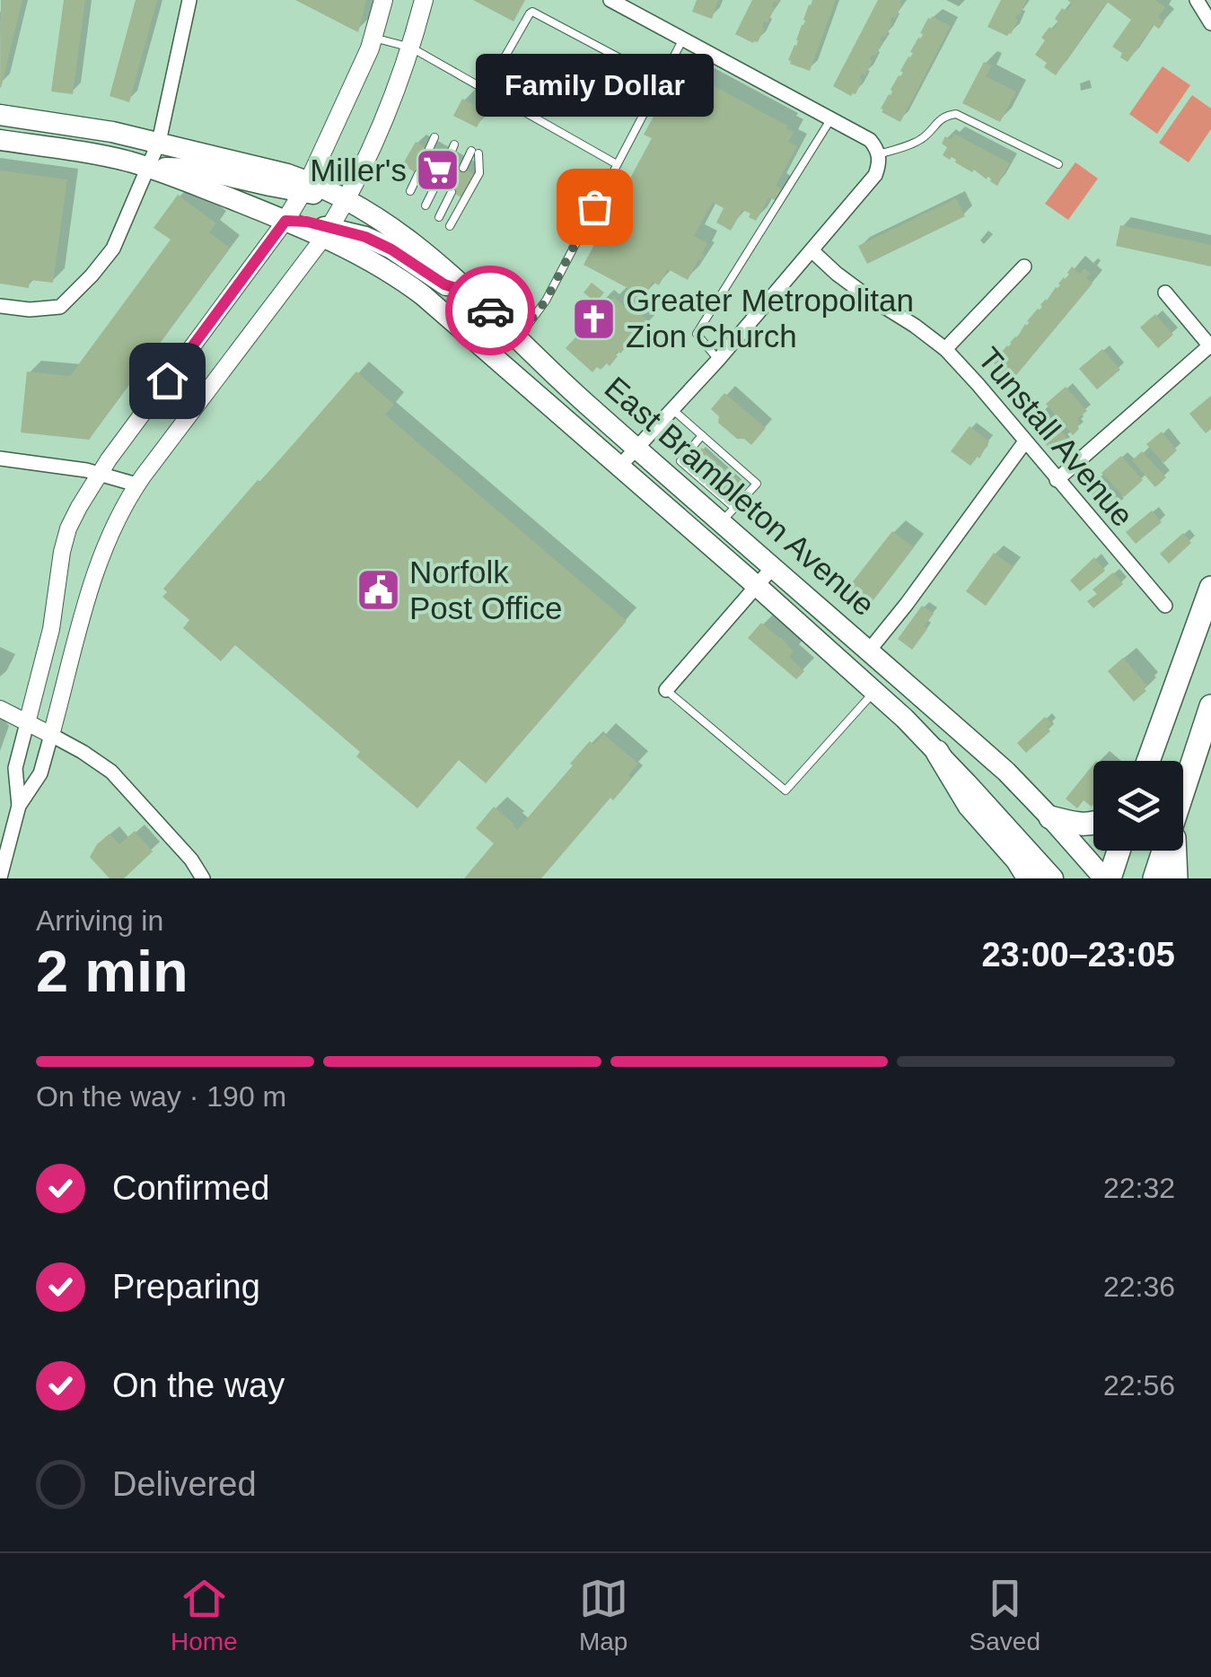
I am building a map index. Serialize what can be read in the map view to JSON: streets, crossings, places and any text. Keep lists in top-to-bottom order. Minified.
{"streets":{"main road":["East Brambleton Avenue"],"street":["Tunstall Avenue"]},"places":{"supermarket":["Miller's"],"other":["Family Dollar"],"church":["Greater Metropolitan Zion Church"],"public building":["Norfolk Post Office"]},"page":{"bubble":"Family Dollar","heading":["2 min","Arriving in","23:00–23:05"],"bar":"On the way · 190 m","list":[["Confirmed","22:32"],["Preparing","22:36"],["On the way","22:56"],"Delivered"],"tabs":["Home","Map","Saved"]}}
